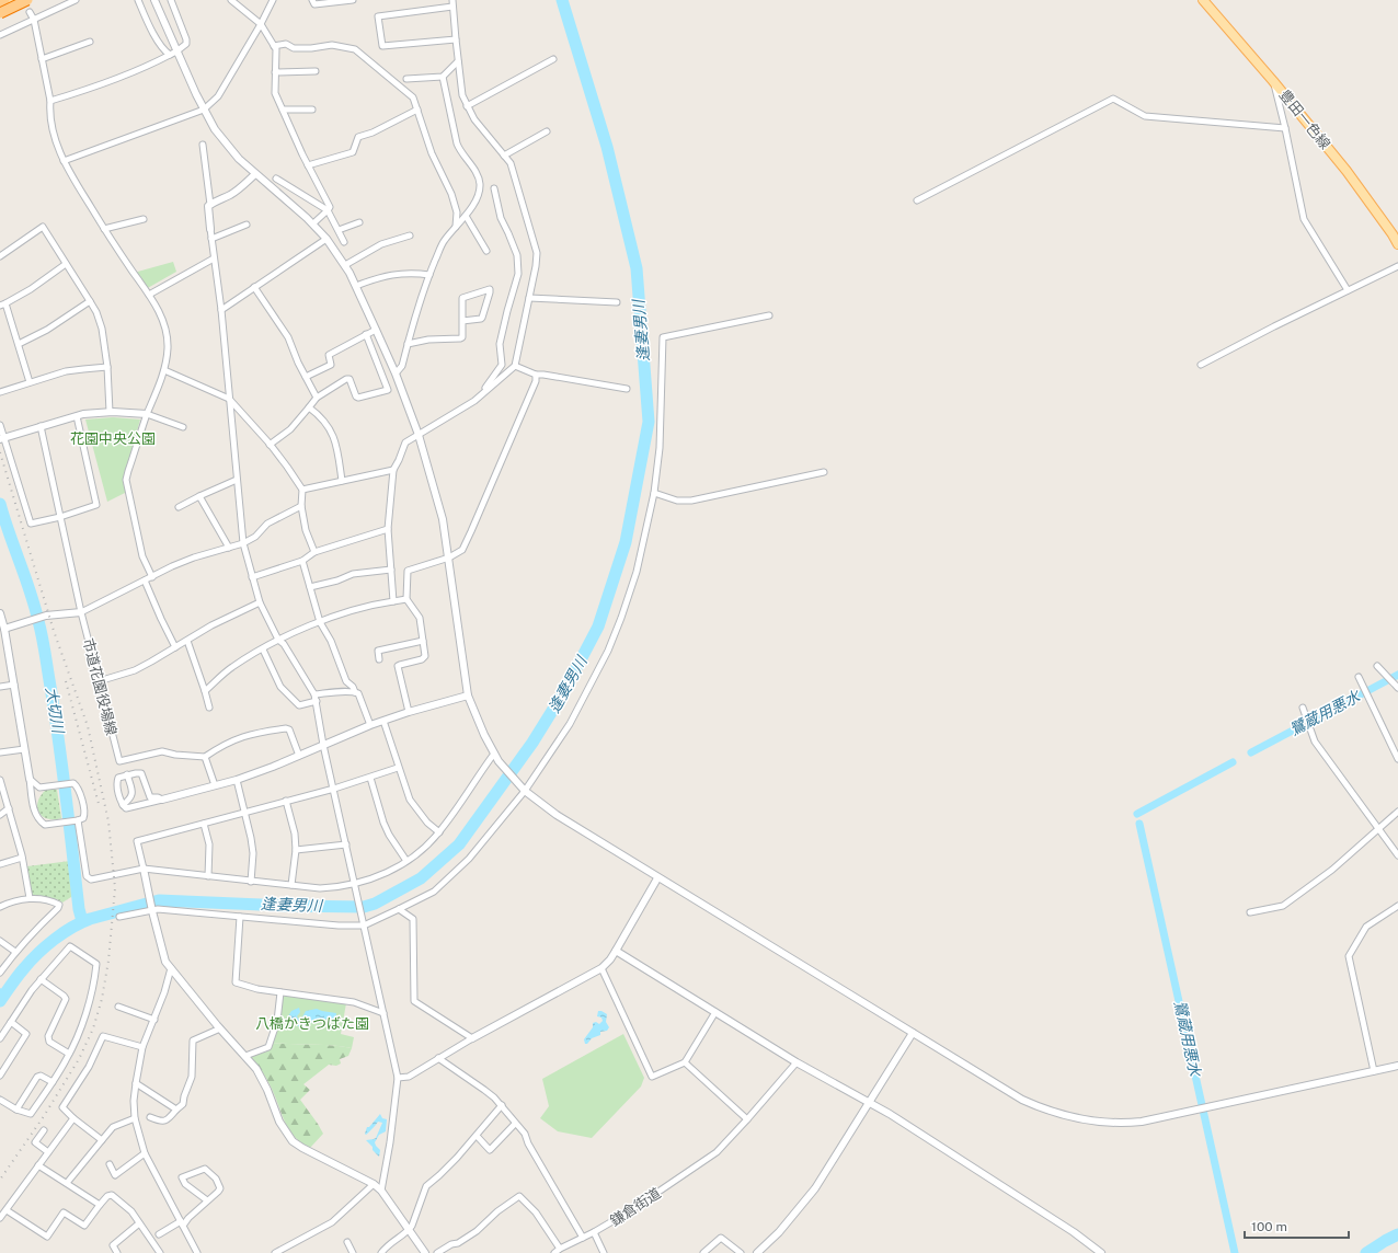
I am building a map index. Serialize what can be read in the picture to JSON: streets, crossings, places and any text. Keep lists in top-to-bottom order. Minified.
{"streets":{"main road":["豊田一色線"],"street":["市道花園役場線","鎌倉街道"]},"water":["逢妻男川","大切川","鷺蔵用悪水"],"parks":["花園中央公園","八橋かきつばた園"],"scale_bar":"100 m"}
